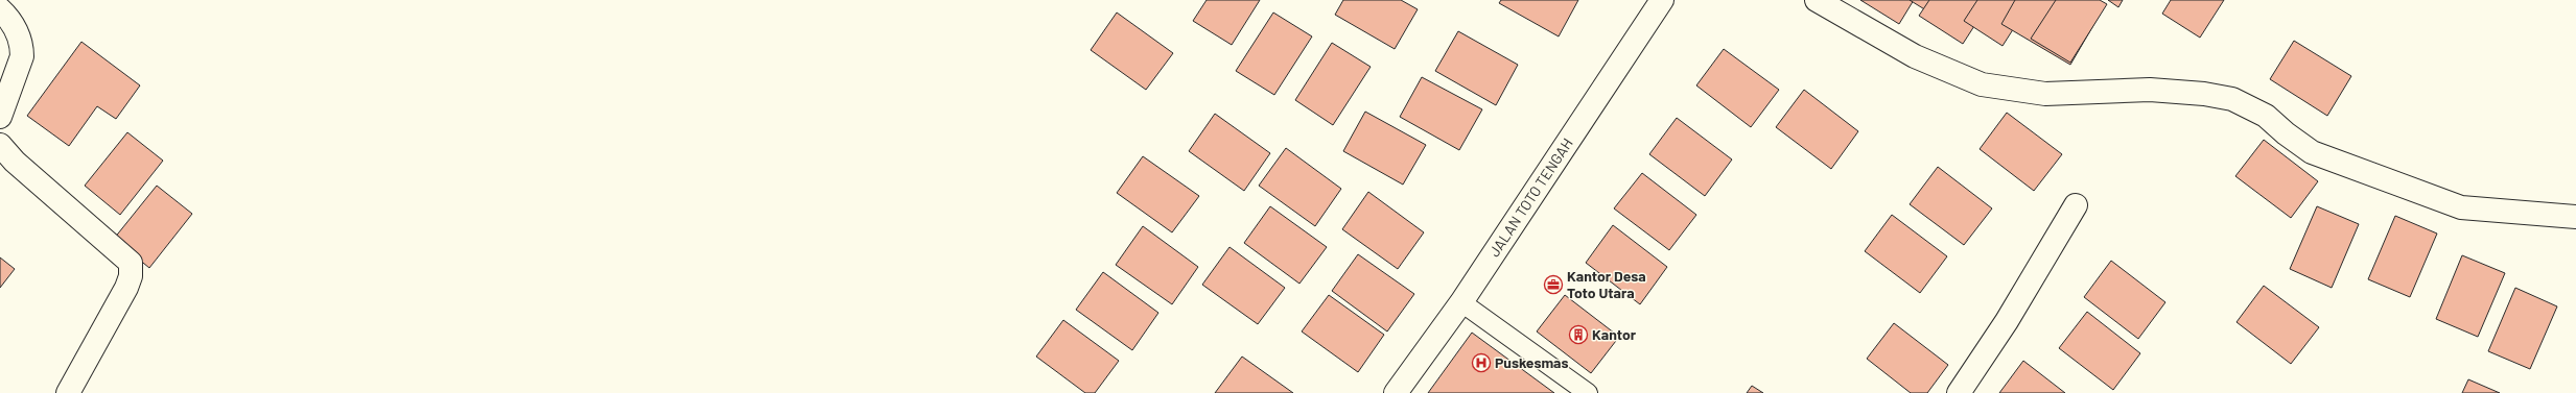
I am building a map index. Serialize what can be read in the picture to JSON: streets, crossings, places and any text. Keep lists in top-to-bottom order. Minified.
{"streets":{"street":["JALAN TOTO TENGAH"]},"places":{"office":["Kantor Desa Toto Utara"],"building":["Kantor"],"hospital":["Puskesmas"]}}
